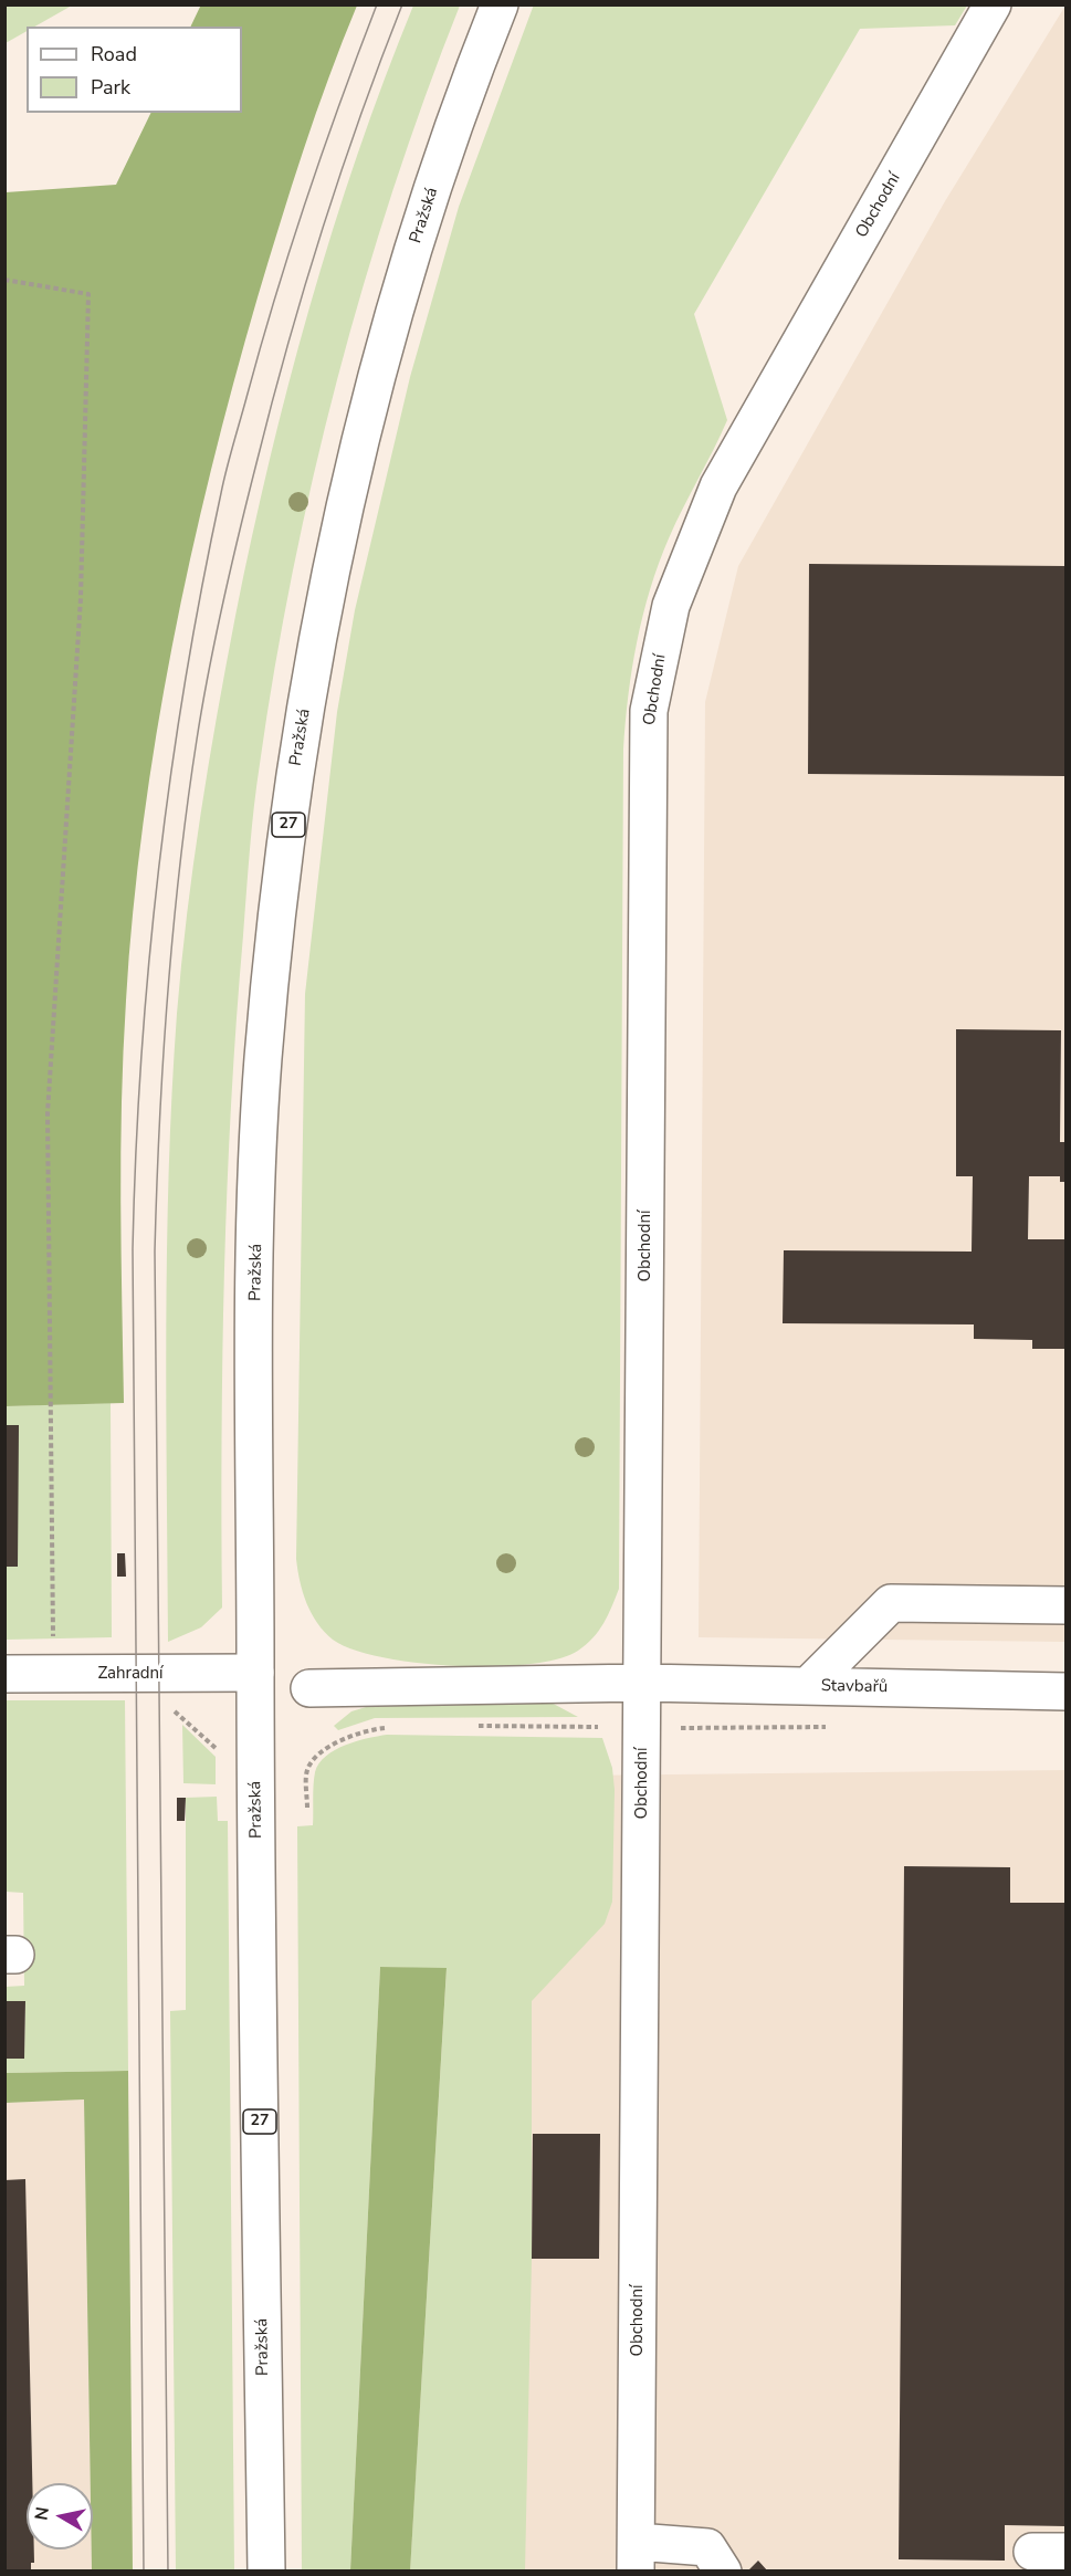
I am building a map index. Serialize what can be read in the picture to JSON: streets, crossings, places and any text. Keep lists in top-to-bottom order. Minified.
{"streets":{"street":["Obchodní","Pražská","27","Zahradní","Stavbařů"]},"crossings":[["Obchodní","Stavbařů"],["Pražská","Zahradní"]],"legend":["Road","Park"],"north":"left"}
